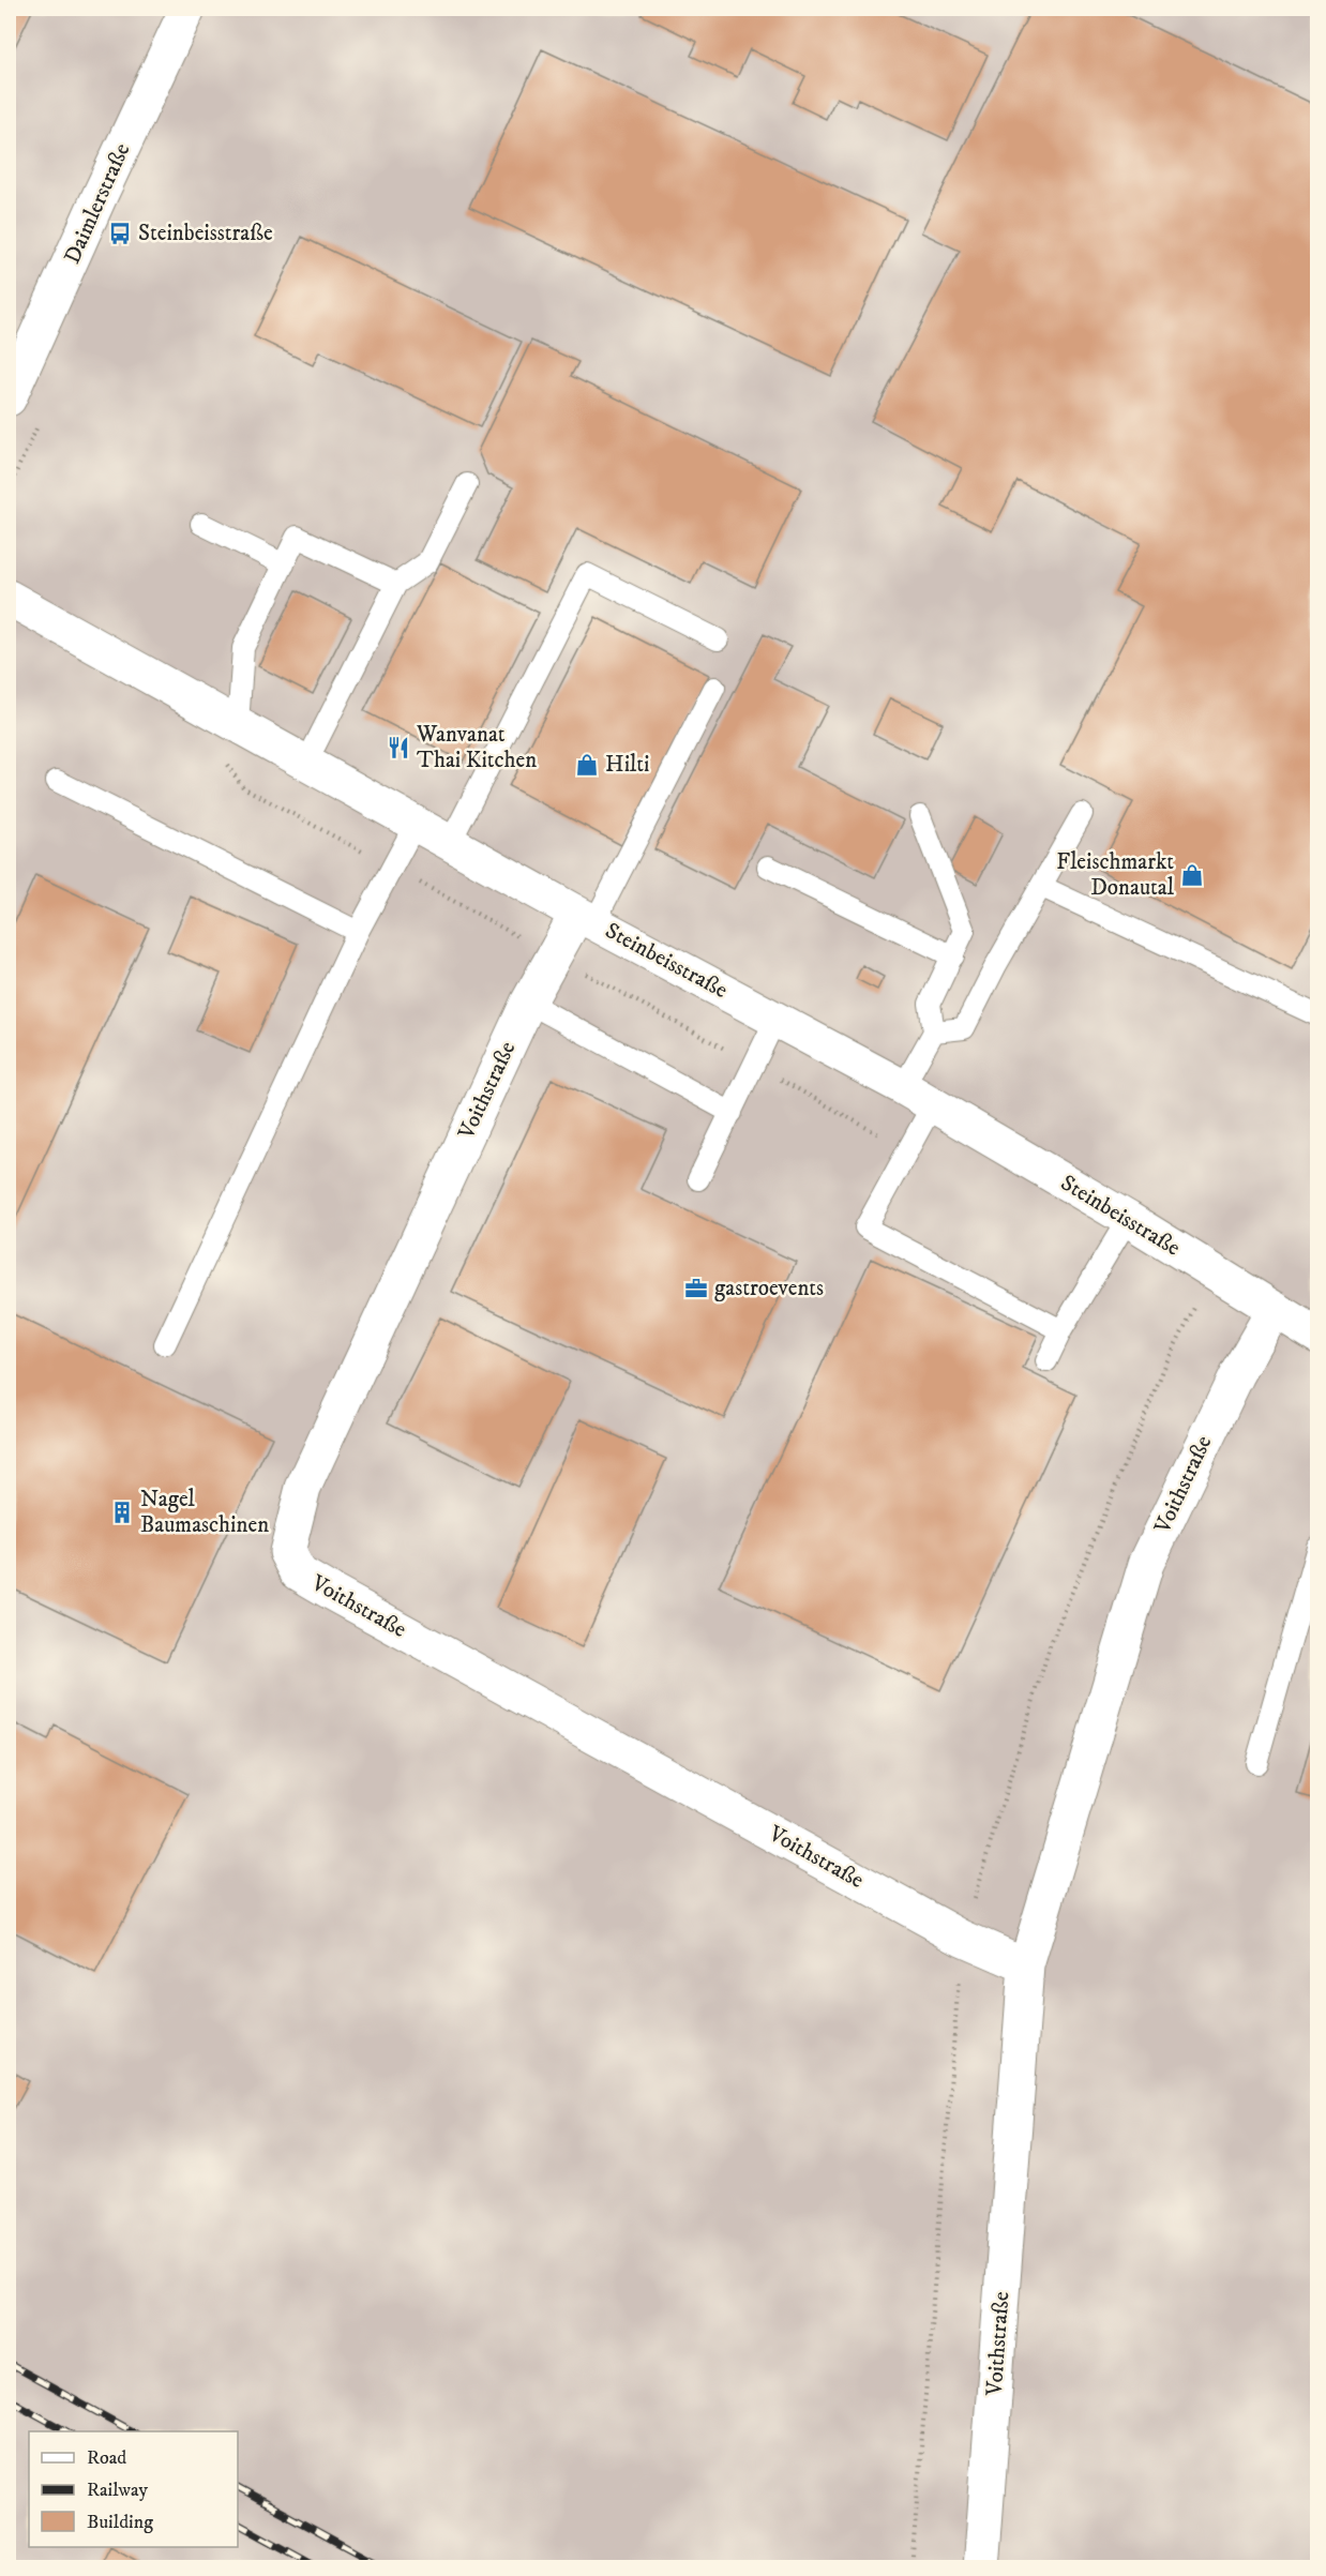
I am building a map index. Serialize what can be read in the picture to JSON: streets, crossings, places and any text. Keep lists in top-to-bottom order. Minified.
{"streets":{"street":["Daimlerstraße","Steinbeisstraße","Voithstraße"]},"crossings":[["Steinbeisstraße","Voithstraße"]],"places":{"bus stop":["Steinbeisstraße"],"restaurant":["Wanvanat Thai Kitchen"],"shop":["Hilti","Fleischmarkt Donautal"],"office":["gastroevents"],"building":["Nagel Baumaschinen"]},"legend":["Road","Railway","Building"]}
